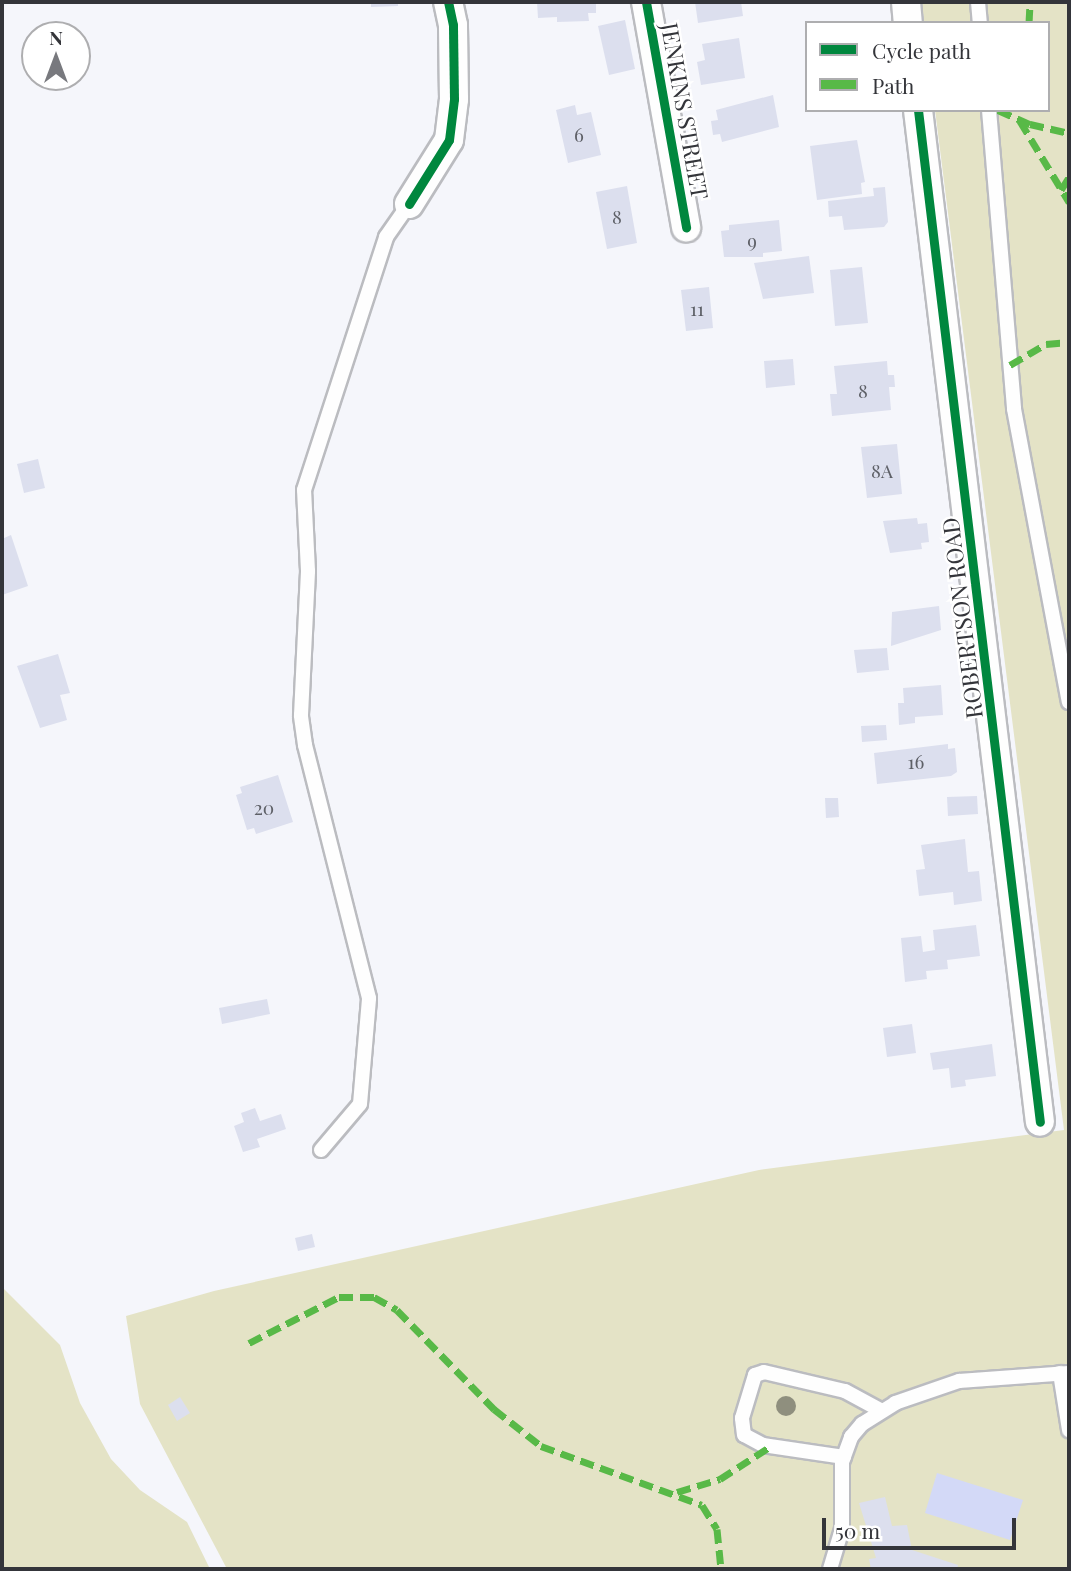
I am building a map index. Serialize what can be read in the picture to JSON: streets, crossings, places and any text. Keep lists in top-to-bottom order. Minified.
{"streets":{"street":["JENKINS STREET","ROBERTSON ROAD"]},"house_numbers":["6","8","9","11","8","8A","16","20"],"legend":["Cycle path","Path"],"scale_bar":"50 m","north":"top"}
